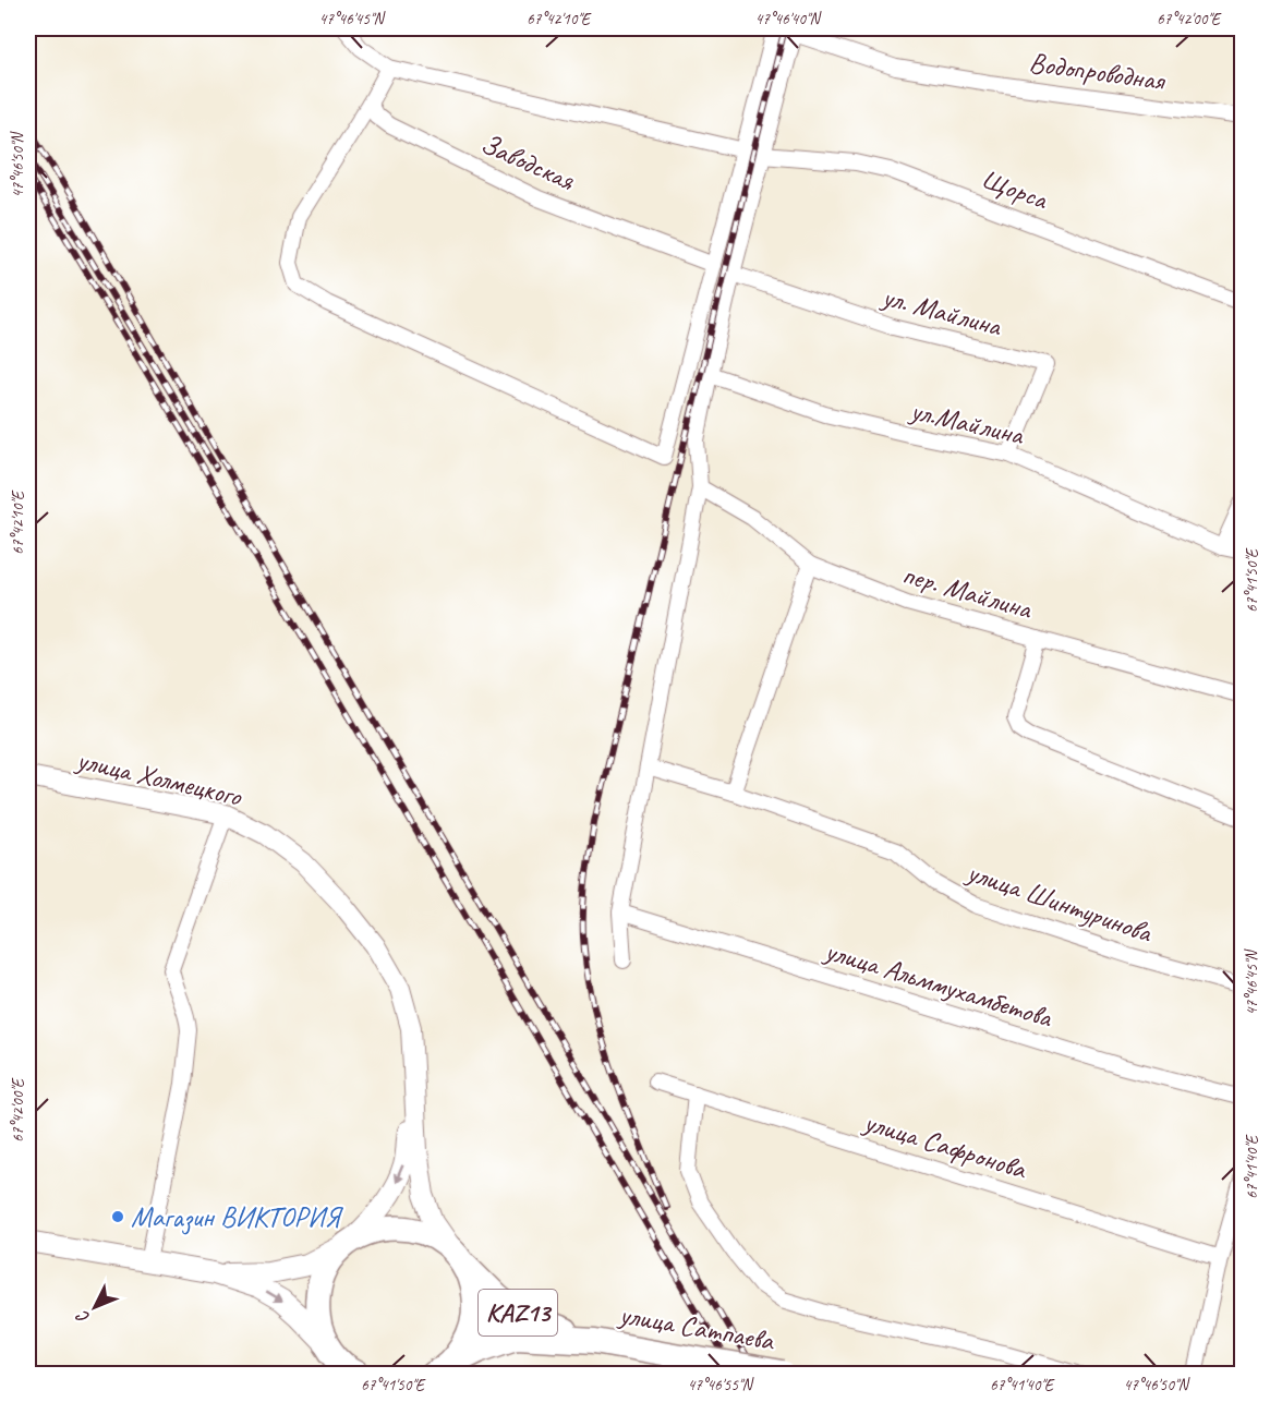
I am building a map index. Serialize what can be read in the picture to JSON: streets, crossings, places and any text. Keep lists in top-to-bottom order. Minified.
{"streets":{"main road":["KAZ13","улица Сатпаева"],"street":["Водопроводная","Заводская","Щорса","ул. Майлина","ул.Майлина","пер. Майлина","улица Холмецкого","улица Шинтуринова","улица Альммухамбетова","улица Сафронова"]},"crossings":[["ул. Майлина","ул.Майлина"],["KAZ13","улица Сатпаева"]],"places":["Магазин ВИКТОРИЯ"],"north":"bottom left","coordinates":["47°46'45\"N","67°42'10\"E","47°46'40\"N","67°42'00\"E","47°46'50\"N","67°41'50\"E","67°41'40\"E","47°46'55\"N"]}
